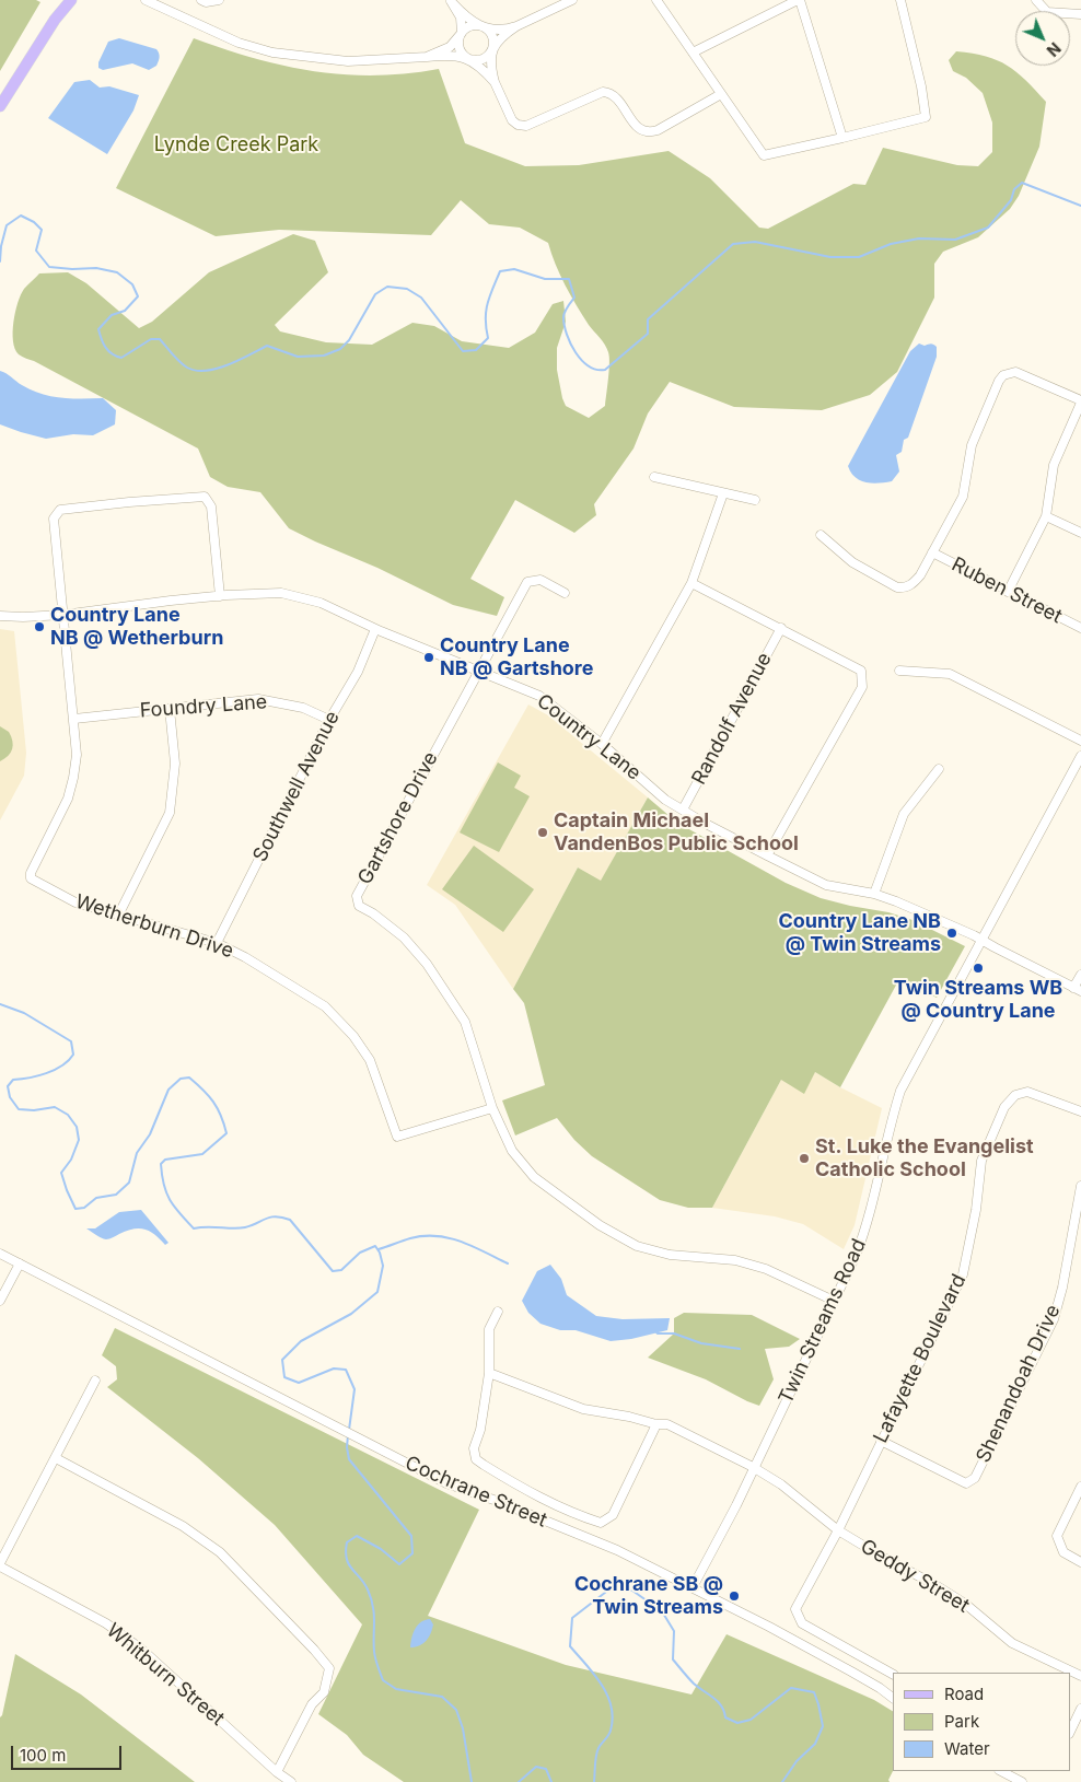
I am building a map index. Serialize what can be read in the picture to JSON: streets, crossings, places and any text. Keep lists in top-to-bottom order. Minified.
{"streets":{"street":["Ruben Street","Foundry Lane","Randolf Avenue","Country Lane","Southwell Avenue","Gartshore Drive","Wetherburn Drive","Twin Streams Road","Lafayette Boulevard","Shenandoah Drive","Cochrane Street","Geddy Street","Whitburn Street"]},"crossings":[["Foundry Lane","Southwell Avenue"],["Foundry Lane","Wetherburn Drive"],["Randolf Avenue","Country Lane"],["Country Lane","Southwell Avenue"],["Country Lane","Gartshore Drive"],["Country Lane","Wetherburn Drive"],["Country Lane","Twin Streams Road"],["Southwell Avenue","Wetherburn Drive"],["Gartshore Drive","Wetherburn Drive"],["Gartshore Drive","Twin Streams Road"],["Twin Streams Road","Cochrane Street"],["Twin Streams Road","Geddy Street"],["Lafayette Boulevard","Shenandoah Drive"],["Lafayette Boulevard","Geddy Street"]],"parks":["Lynde Creek Park"],"places":["Country Lane NB @ Wetherburn","Country Lane NB @ Gartshore","Captain Michael VandenBos Public School","Country Lane NB @ Twin Streams","Twin Streams WB @ Country Lane","St. Luke the Evangelist Catholic School","Cochrane SB @ Twin Streams"],"legend":["Road","Park","Water"],"scale_bar":"100 m","north":"bottom right"}
